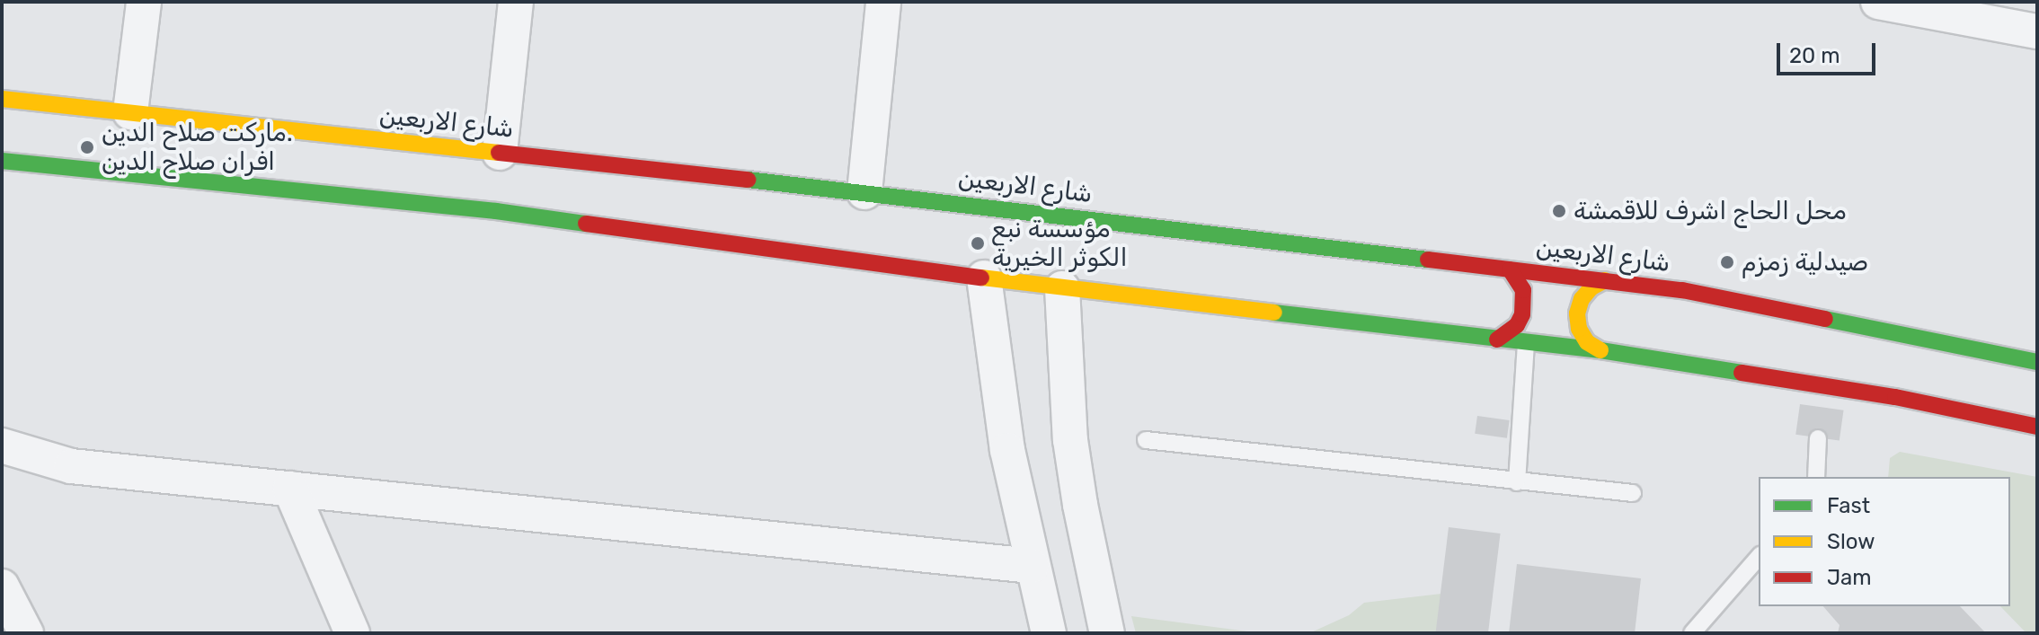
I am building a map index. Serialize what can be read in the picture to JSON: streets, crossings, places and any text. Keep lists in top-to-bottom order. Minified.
{"streets":{"main road":["شارع الاربعين"]},"places":["ماركت صلاح الدين. افران صلاح الدين","محل الحاج اشرف للاقمشة","مؤسسة نبع الكوثر الخيرية","صيدلية زمزم"],"legend":["Fast","Slow","Jam"],"scale_bar":"20 m"}
